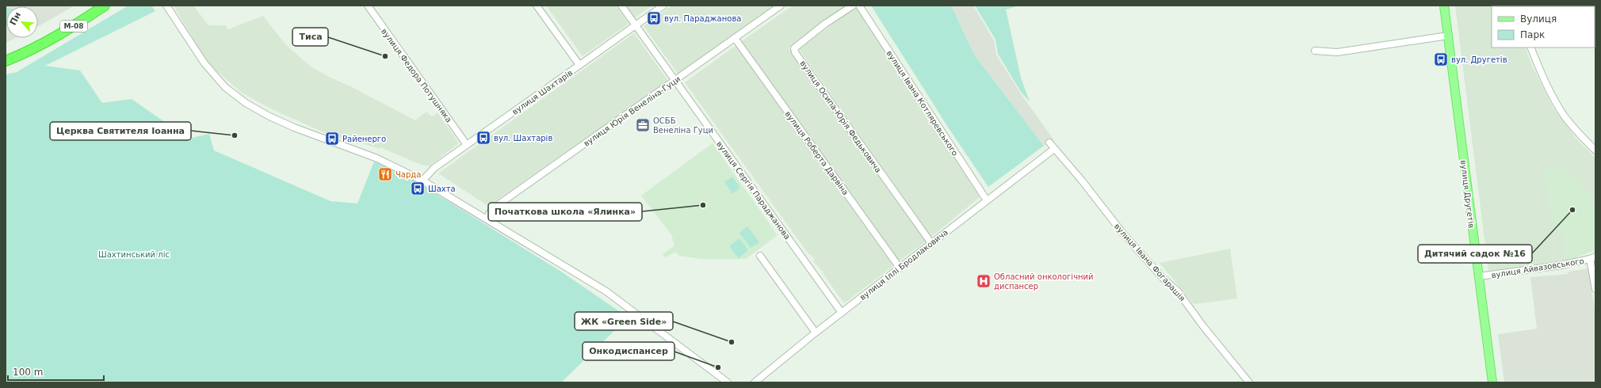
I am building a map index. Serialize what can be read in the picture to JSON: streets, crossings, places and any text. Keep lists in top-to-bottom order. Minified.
{"streets":{"highway":["М-08"],"main road":["вулиця Другетів"],"street":["вулиця Федора Потушняка","вулиця Шахтарів","вулиця Івана Котляревського","вулиця Юрія Венеліна-Гуци","вулиця Осипа-Юрія Федьковича","вулиця Роберта Дарвіна","вулиця Сергія Параджанова","вулиця Івана Фогарашія","вулиця Іллі Бродлаковича","вулиця Айвазовського"]},"crossings":[["вулиця Федора Потушняка","вулиця Шахтарів"],["вулиця Шахтарів","вулиця Сергія Параджанова"],["вулиця Івана Котляревського","вулиця Іллі Бродлаковича"],["вулиця Юрія Венеліна-Гуци","вулиця Роберта Дарвіна"],["вулиця Юрія Венеліна-Гуци","вулиця Сергія Параджанова"],["вулиця Осипа-Юрія Федьковича","вулиця Іллі Бродлаковича"],["вулиця Роберта Дарвіна","вулиця Іллі Бродлаковича"],["вулиця Сергія Параджанова","вулиця Іллі Бродлаковича"],["вулиця Другетів","вулиця Айвазовського"],["вулиця Івана Фогарашія","вулиця Іллі Бродлаковича"]],"parks":["Шахтинський ліс"],"places":{"bus stop":["вул. Параджанова","вул. Другетів","вул. Шахтарів","Райенерго","Шахта"],"other":["Тиса","Церква Святителя Іоанна","Початкова школа «Ялинка»","Дитячий садок №16","ЖК «Green Side»","Онкодиспансер"],"office":["ОСББ Венеліна Гуци"],"restaurant":["Чарда"],"hospital":["Обласний онкологічний диспансер"]},"legend":["Вулиця","Парк"],"scale_bar":"100 m","north":"top left"}
